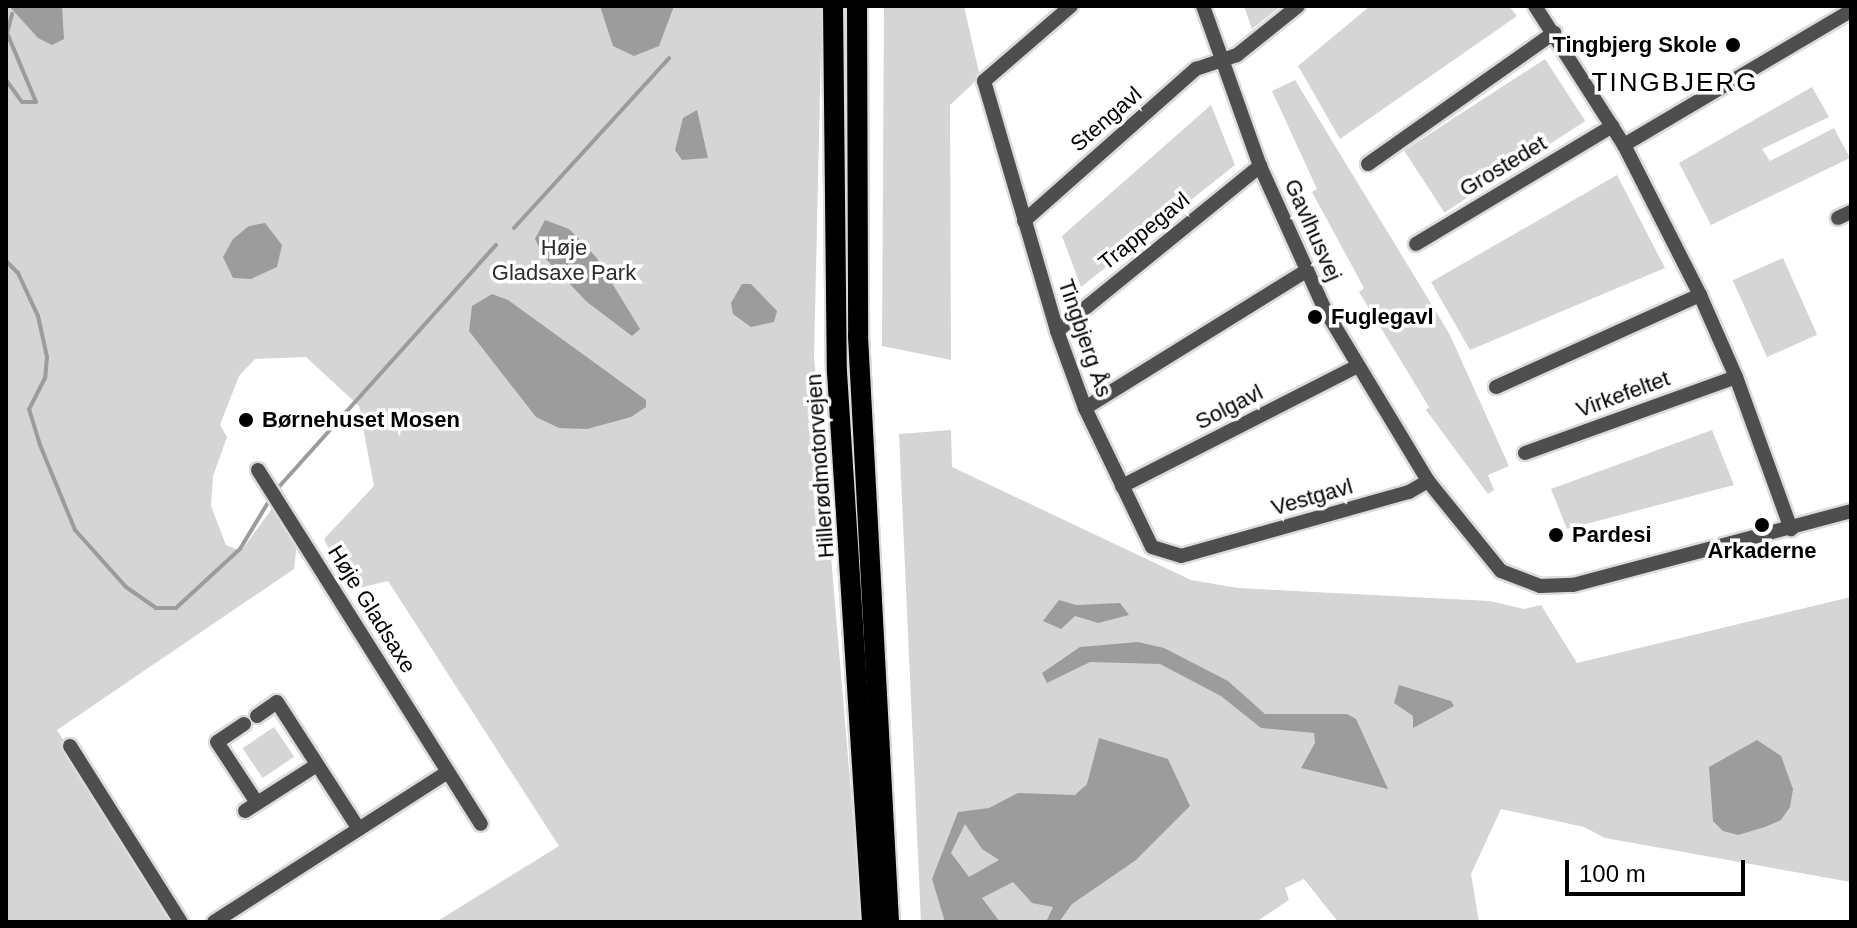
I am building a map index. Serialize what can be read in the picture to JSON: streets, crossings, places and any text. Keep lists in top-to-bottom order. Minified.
{"streets":{"highway":["Hillerødmotorvejen"],"street":["Stengavl","Grostedet","Gavlhusvej","Trappegavl","Tingbjerg Ås","Virkefeltet","Solgavl","Vestgavl","Høje Gladsaxe"]},"crossings":[["Stengavl","Gavlhusvej"],["Stengavl","Tingbjerg Ås"],["Gavlhusvej","Trappegavl"],["Gavlhusvej","Solgavl"],["Gavlhusvej","Vestgavl"],["Trappegavl","Tingbjerg Ås"],["Tingbjerg Ås","Solgavl"],["Tingbjerg Ås","Vestgavl"]],"districts":["TINGBJERG"],"parks":["Høje Gladsaxe Park"],"places":["Tingbjerg Skole","Fuglegavl","Børnehuset Mosen","Arkaderne","Pardesi"],"scale_bar":"100 m"}
